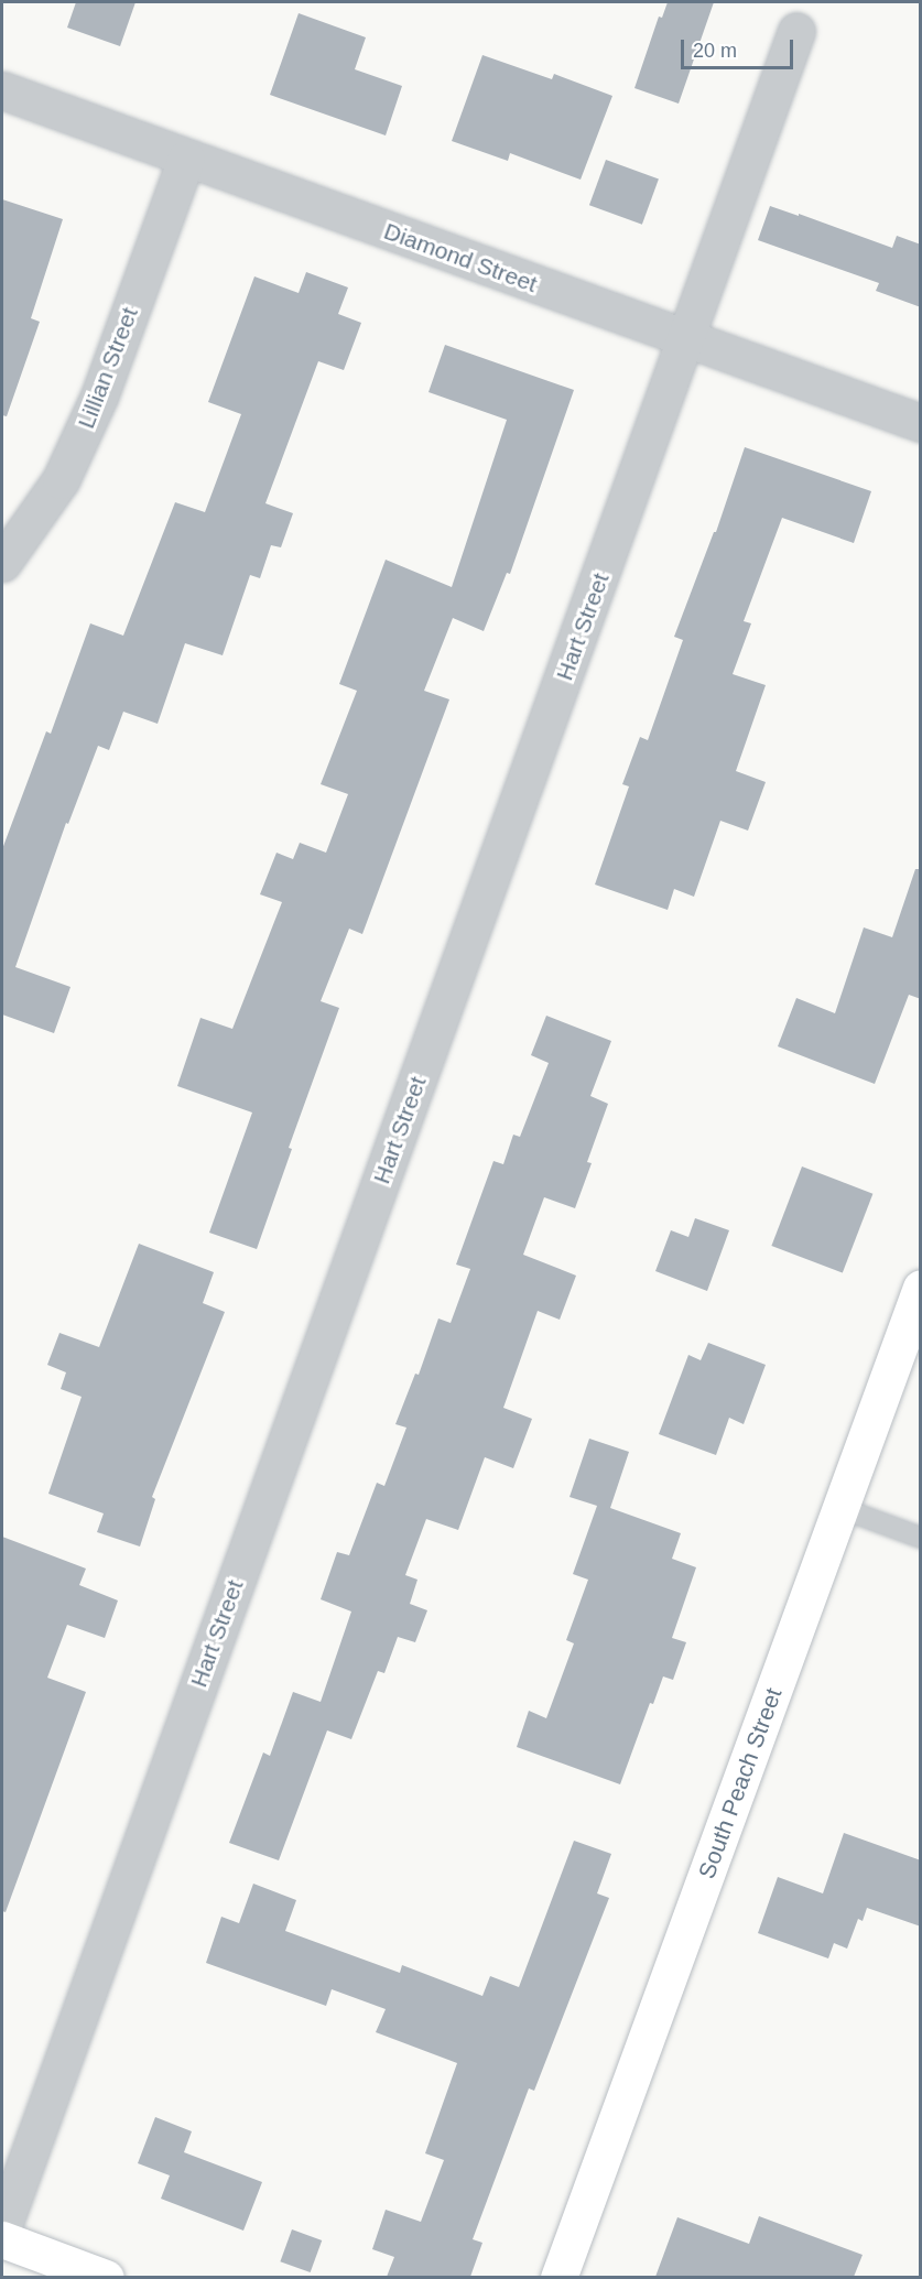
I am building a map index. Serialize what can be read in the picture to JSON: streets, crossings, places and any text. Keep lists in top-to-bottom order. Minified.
{"streets":{"street":["Diamond Street","Lillian Street","Hart Street","South Peach Street"]},"crossings":[["Diamond Street","Lillian Street"],["Diamond Street","Hart Street"]],"scale_bar":"20 m"}
